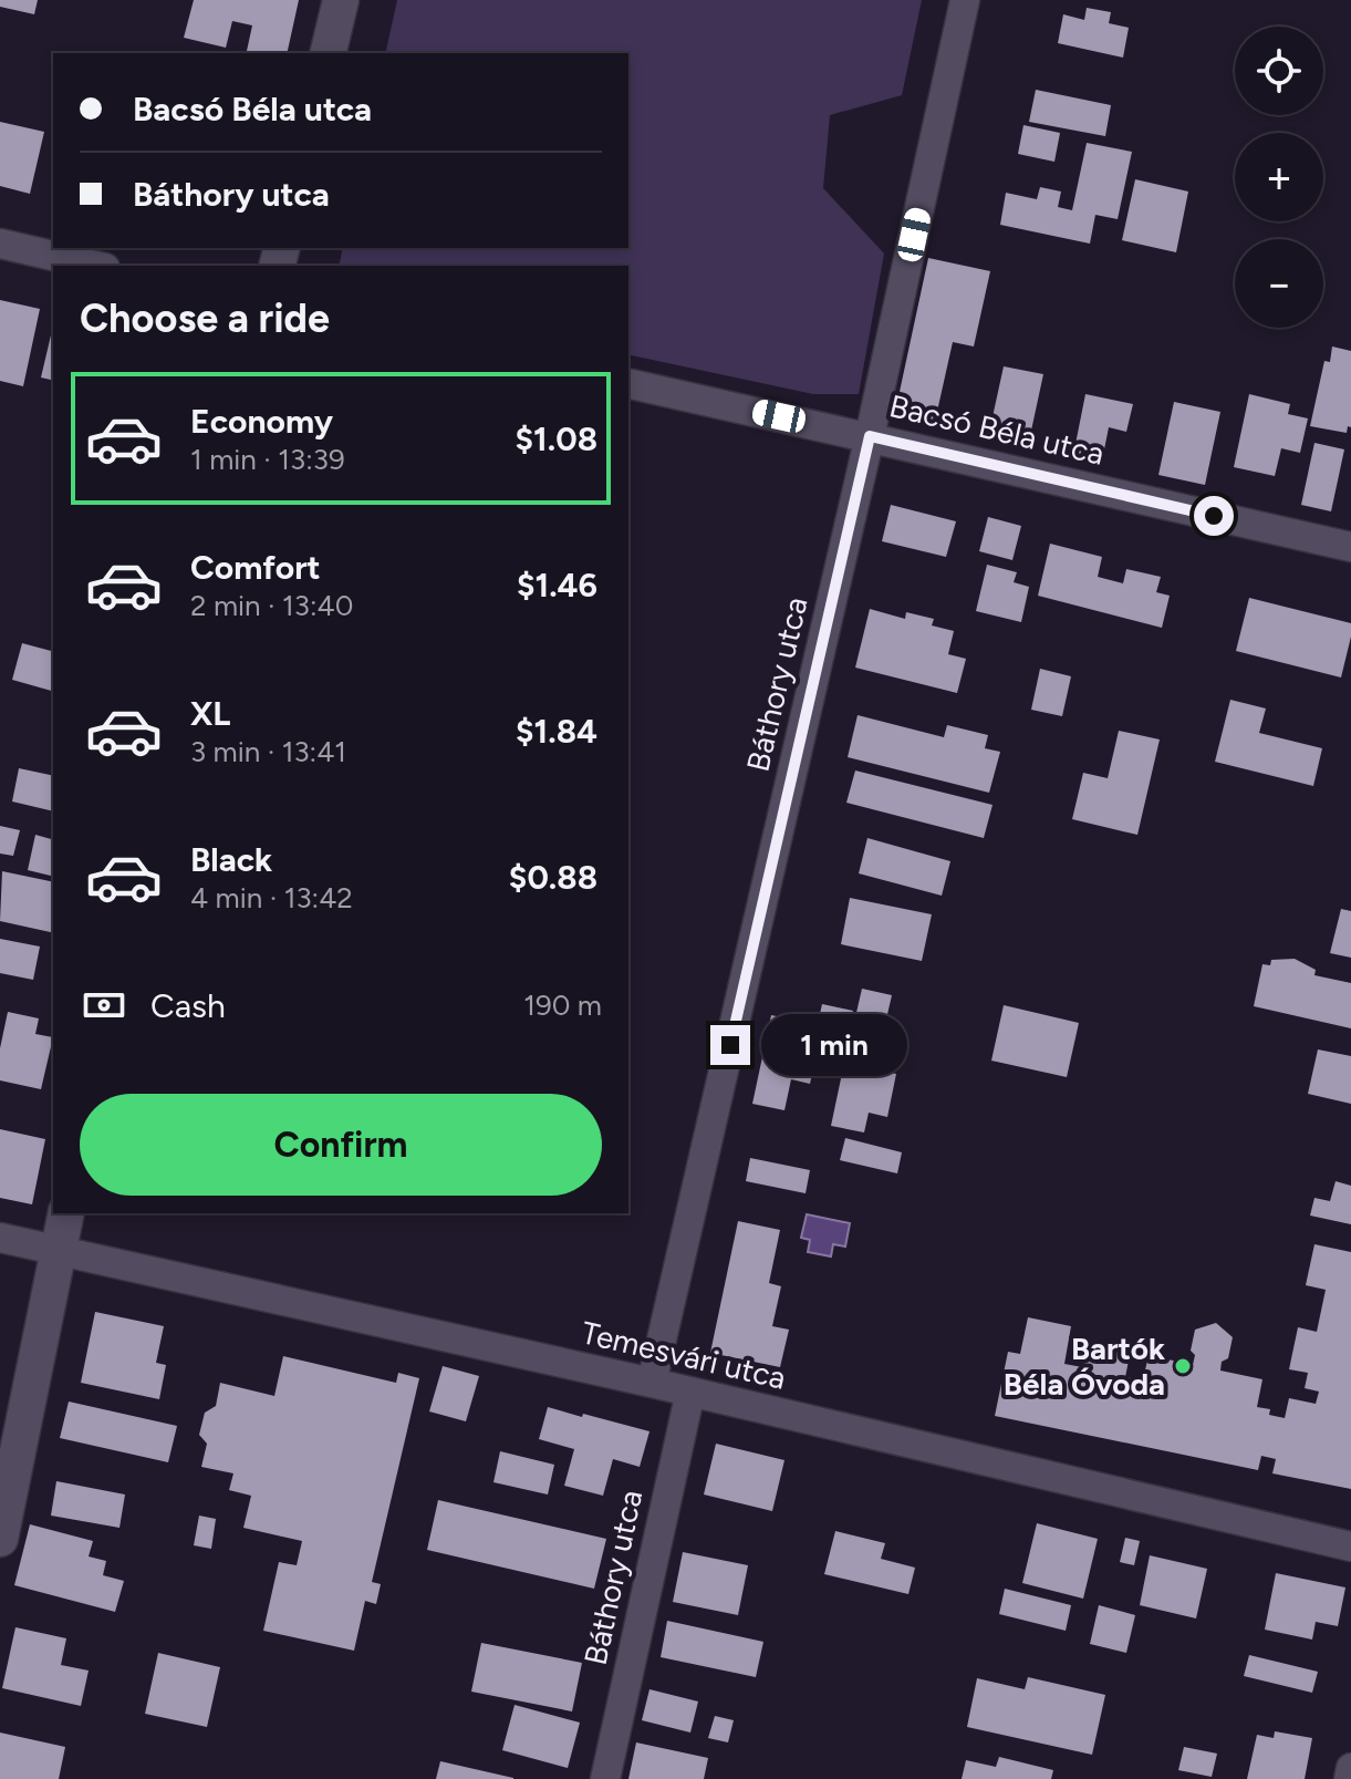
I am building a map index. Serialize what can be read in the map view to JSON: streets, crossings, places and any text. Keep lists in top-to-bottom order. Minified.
{"streets":{"street":["Bacsó Béla utca","Báthory utca","Temesvári utca"]},"crossings":[["Bacsó Béla utca","Báthory utca"],["Báthory utca","Temesvári utca"]],"places":["Bartók Béla Óvoda"],"page":{"map_buttons":["+","−"],"banner":["Bacsó Béla utca","Báthory utca"],"heading":"Choose a ride","list":[{"name":"Economy","note":"1 min · 13:39","value":"$1.08"},{"name":"Comfort","note":"2 min · 13:40","value":"$1.46"},{"name":"XL","note":"3 min · 13:41","value":"$1.84"},{"name":"Black","note":"4 min · 13:42","value":"$0.88"}],"pay":["Cash","190 m"],"bubble":"1 min","buttons":"Confirm"}}
